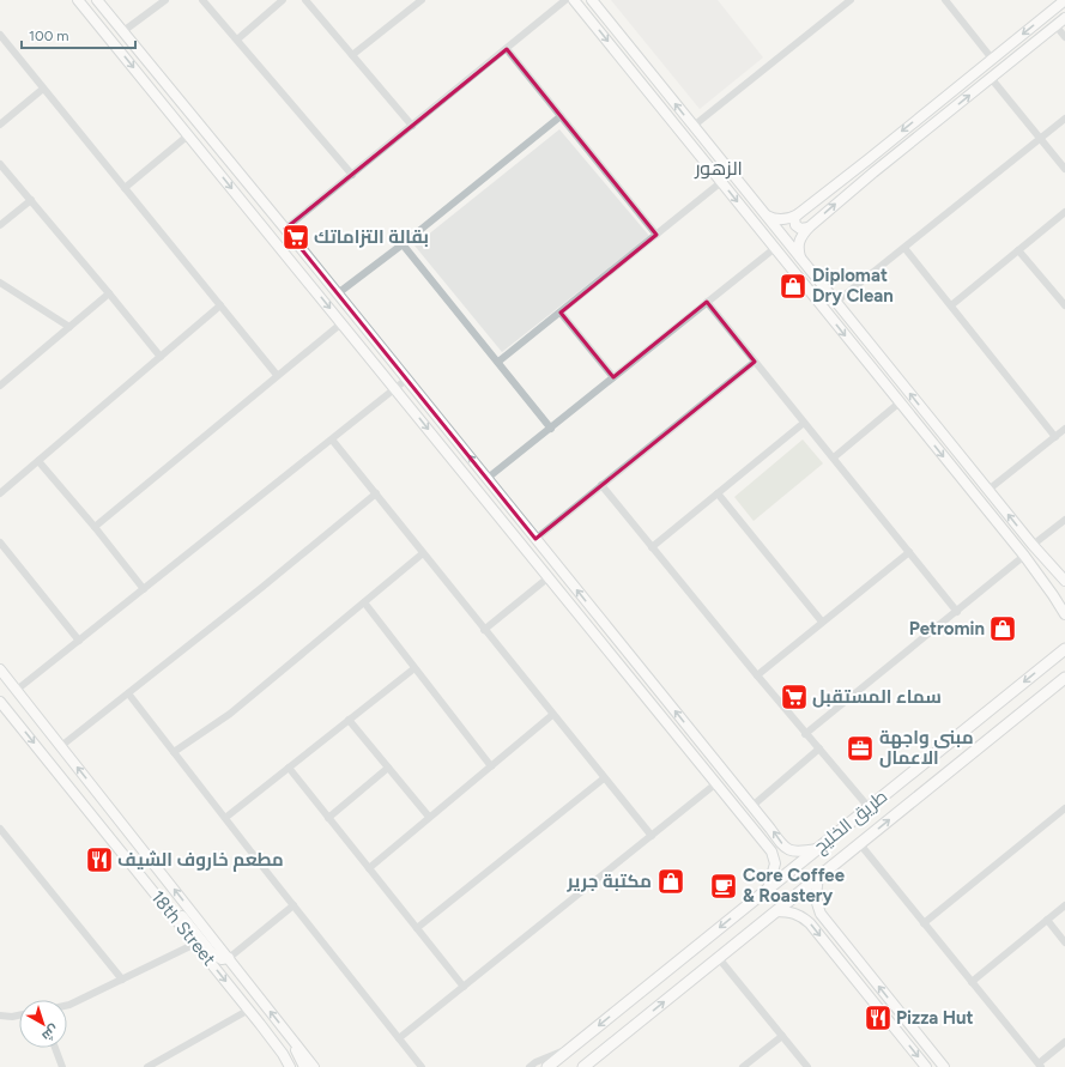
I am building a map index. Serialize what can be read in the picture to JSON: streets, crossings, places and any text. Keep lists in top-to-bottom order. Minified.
{"streets":{"main road":["طريق الخليج"],"street":["18th Street"]},"districts":["الزهور"],"places":{"supermarket":["بقالة التزاماتك","سماء المستقبل"],"shop":["Diplomat Dry Clean","Petromin","مكتبة جرير"],"office":["مبنى واجهة الاعمال"],"restaurant":["مطعم خاروف الشيف","Pizza Hut"],"cafe":["Core Coffee & Roastery"]},"scale_bar":"100 m","north":"bottom right"}
